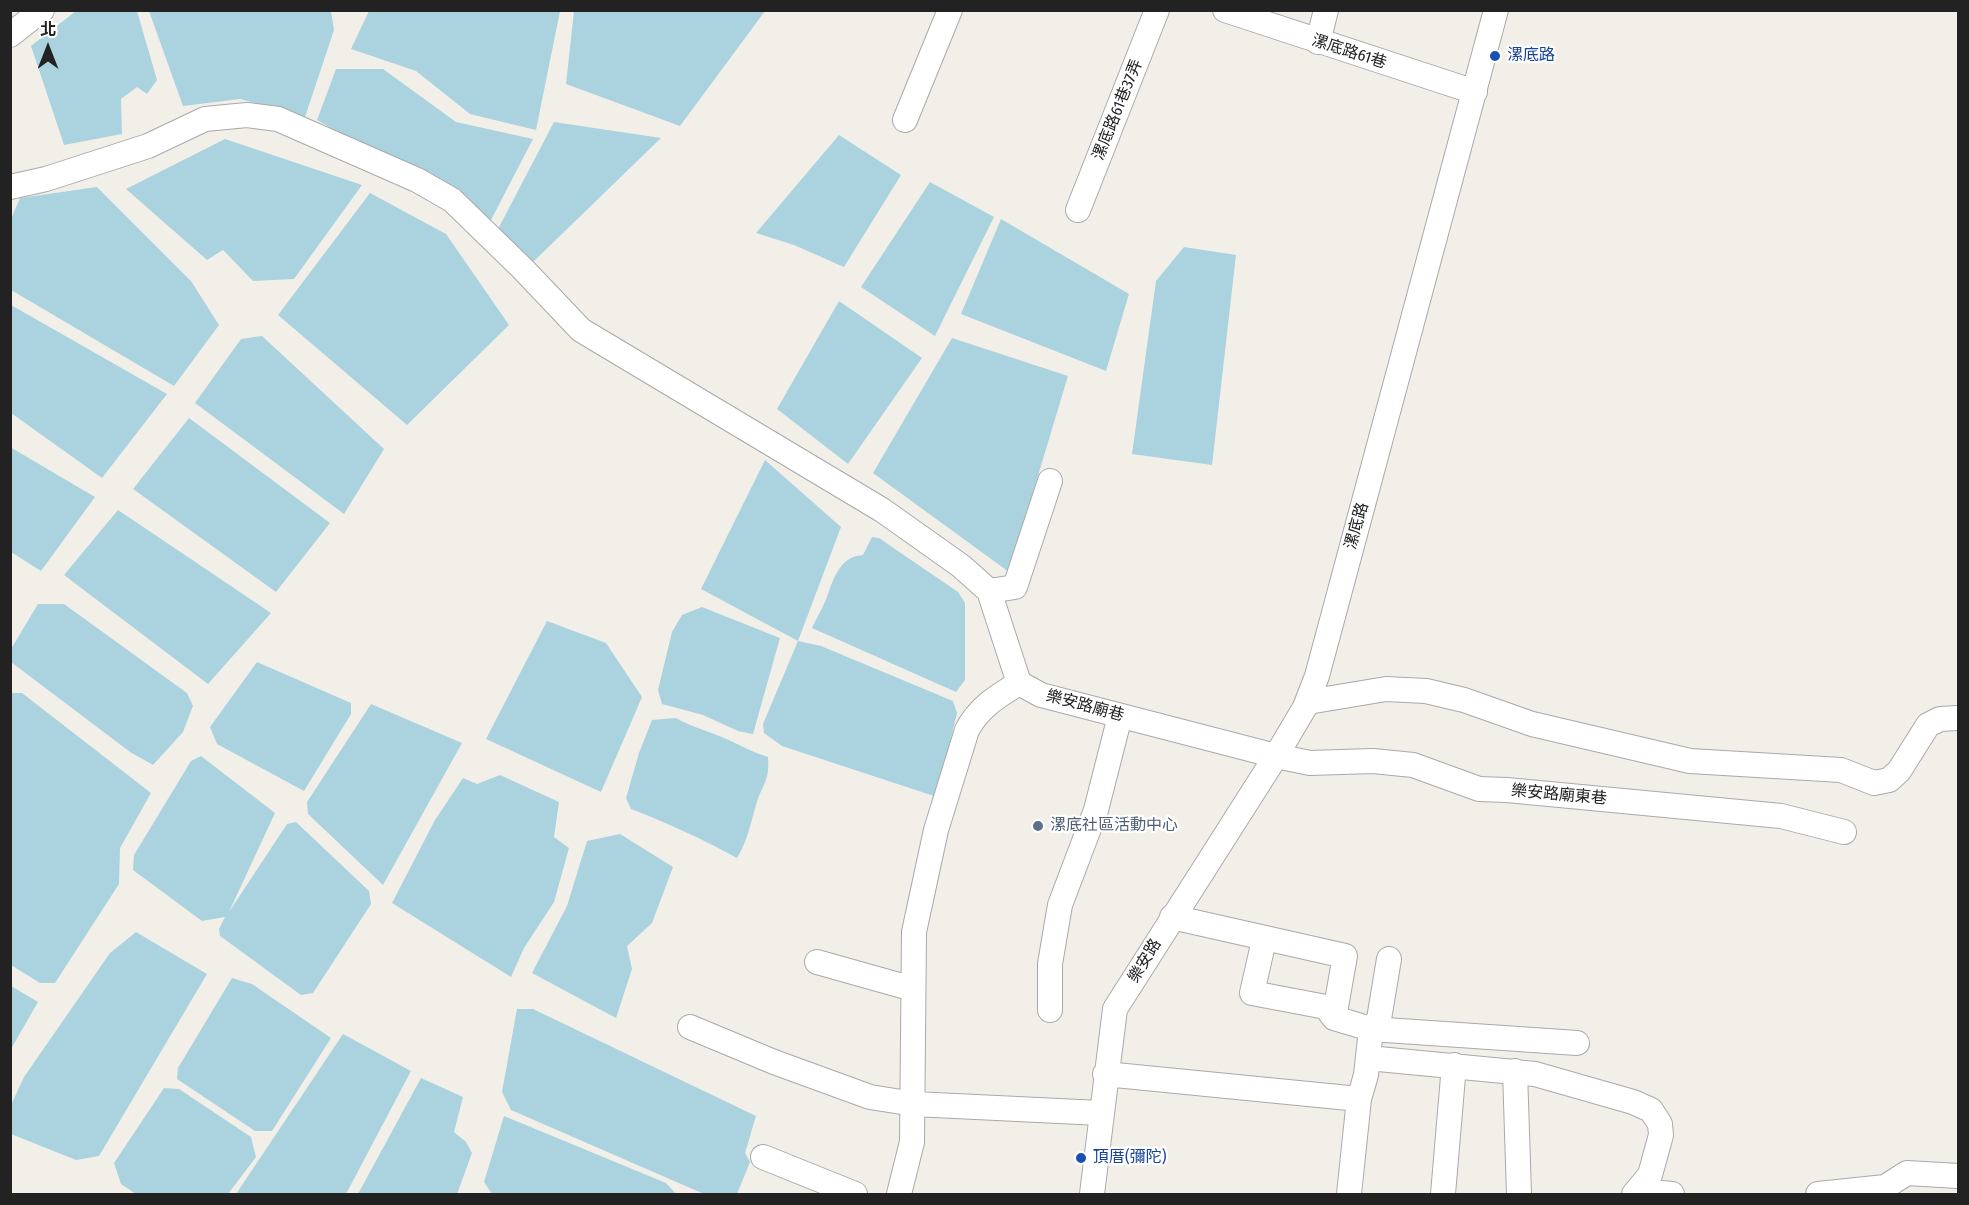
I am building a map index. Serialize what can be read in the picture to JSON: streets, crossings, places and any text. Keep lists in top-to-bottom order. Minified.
{"streets":{"street":["漯底路61巷","漯底路61巷37弄","漯底路","樂安路廟巷","樂安路廟東巷","樂安路"]},"crossings":[["漯底路61巷","漯底路"],["漯底路","樂安路廟巷"],["漯底路","樂安路廟東巷"],["漯底路","樂安路"],["樂安路廟巷","樂安路廟東巷"],["樂安路廟巷","樂安路"],["樂安路廟東巷","樂安路"]],"places":["漯底路","漯底社區活動中心","頂厝(彌陀)"],"north":"top"}
